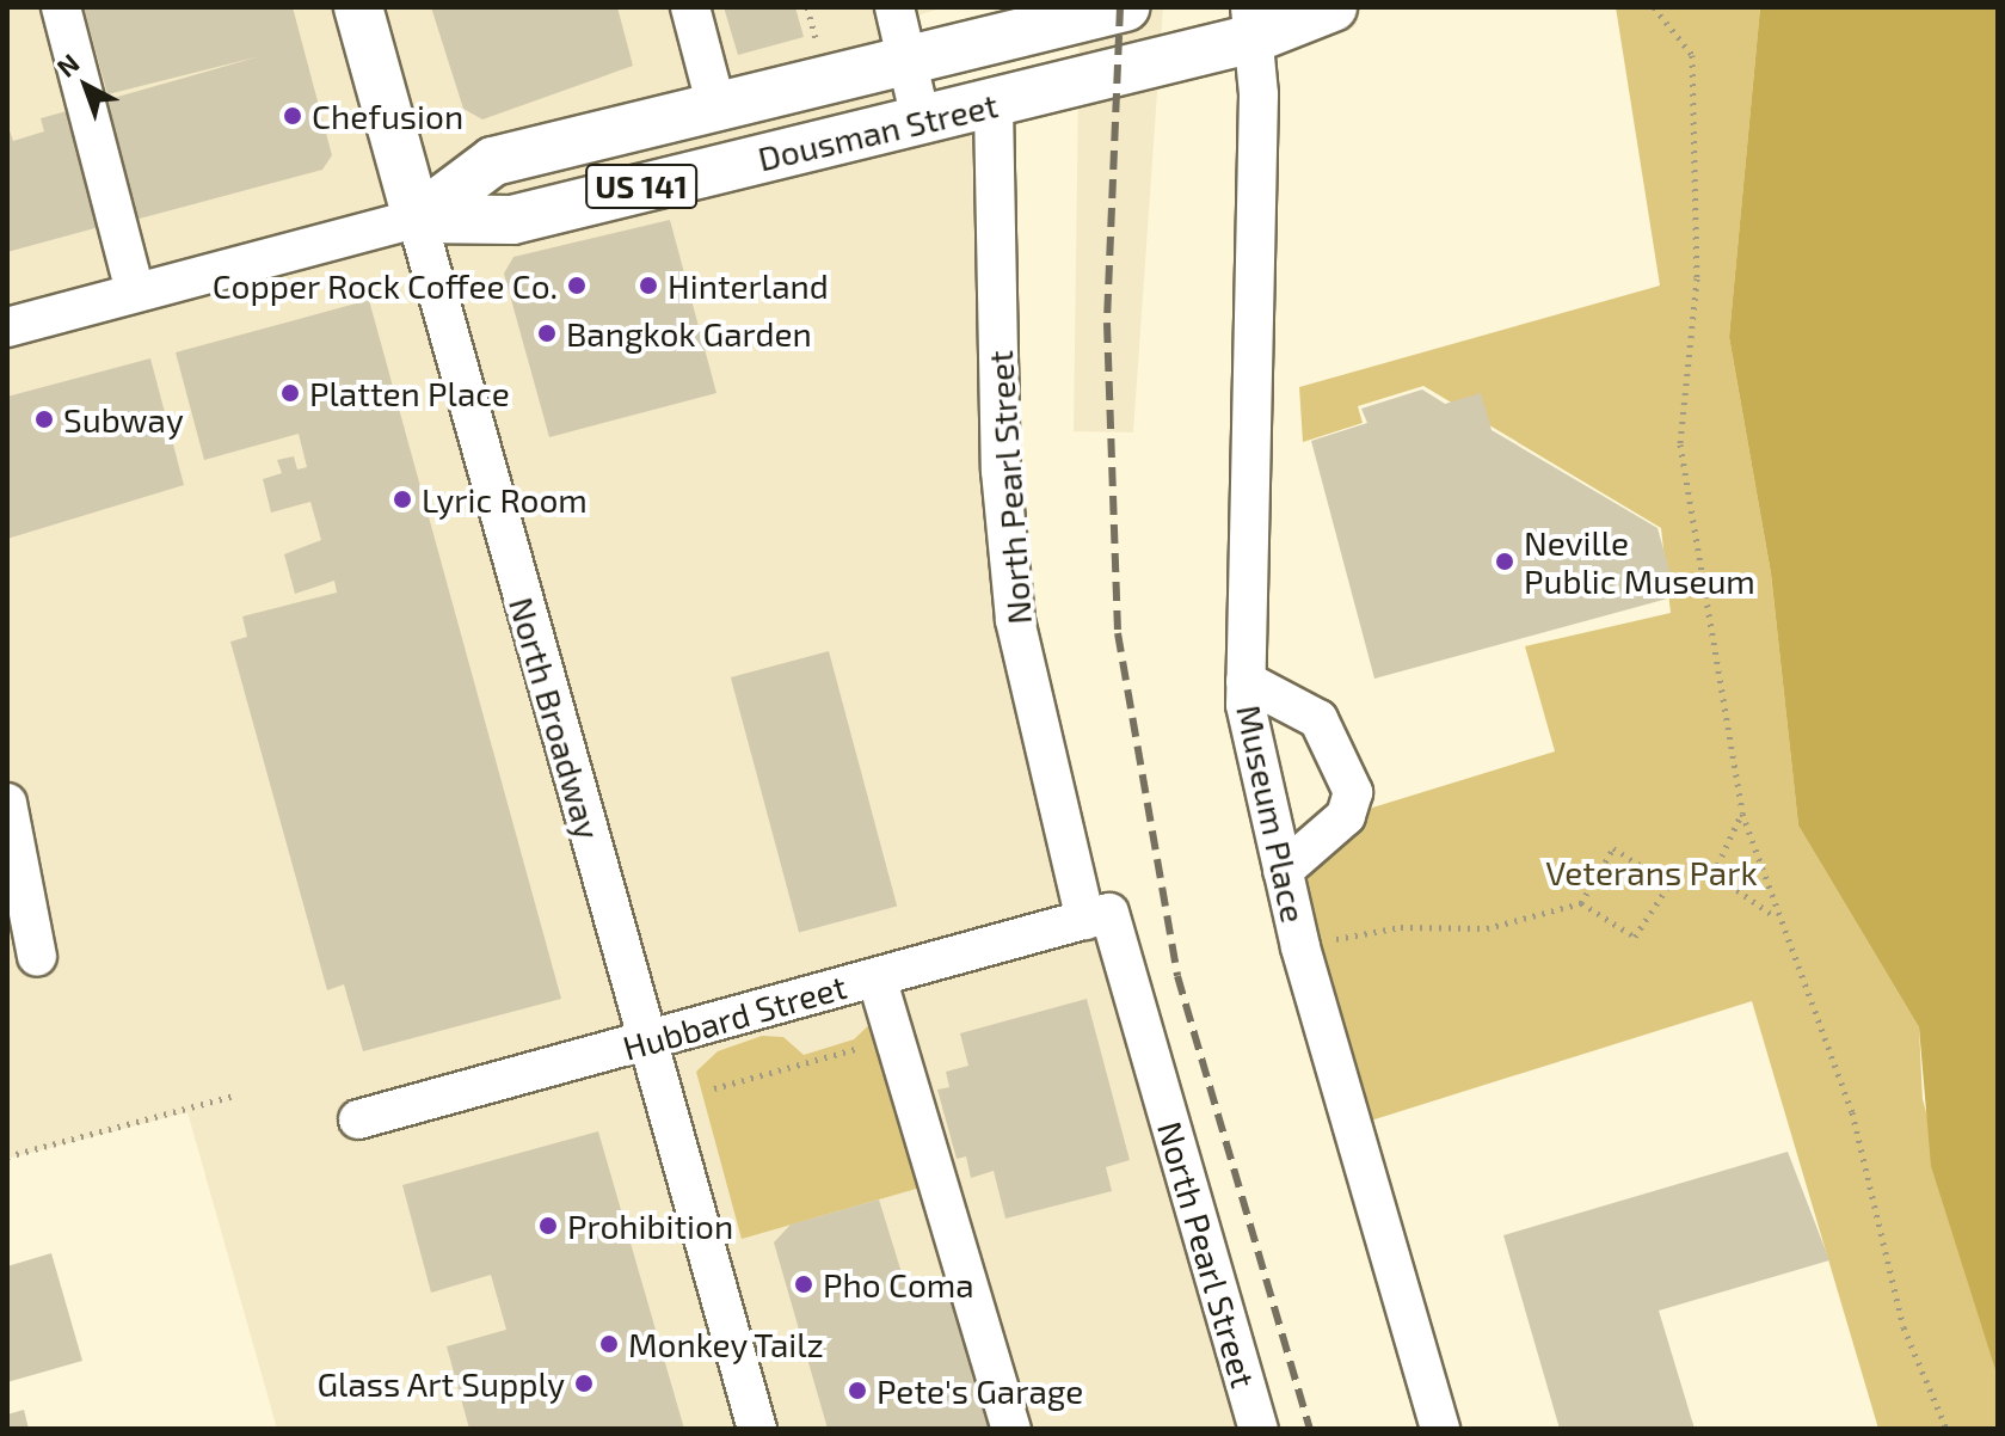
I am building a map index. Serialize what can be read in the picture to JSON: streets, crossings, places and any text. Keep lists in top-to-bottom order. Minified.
{"streets":{"main road":["Dousman Street","US 141","North Broadway"],"street":["North Pearl Street","Museum Place","Hubbard Street"]},"crossings":[["Dousman Street","North Pearl Street"],["Dousman Street","North Broadway"],["Dousman Street","Museum Place"],["North Pearl Street","Hubbard Street"],["North Broadway","Hubbard Street"]],"parks":["Veterans Park"],"places":["Chefusion","Copper Rock Coffee Co.","Hinterland","Bangkok Garden","Platten Place","Subway","Lyric Room","Neville Public Museum","Prohibition","Pho Coma","Monkey Tailz","Glass Art Supply","Pete's Garage"],"north":"top left"}
